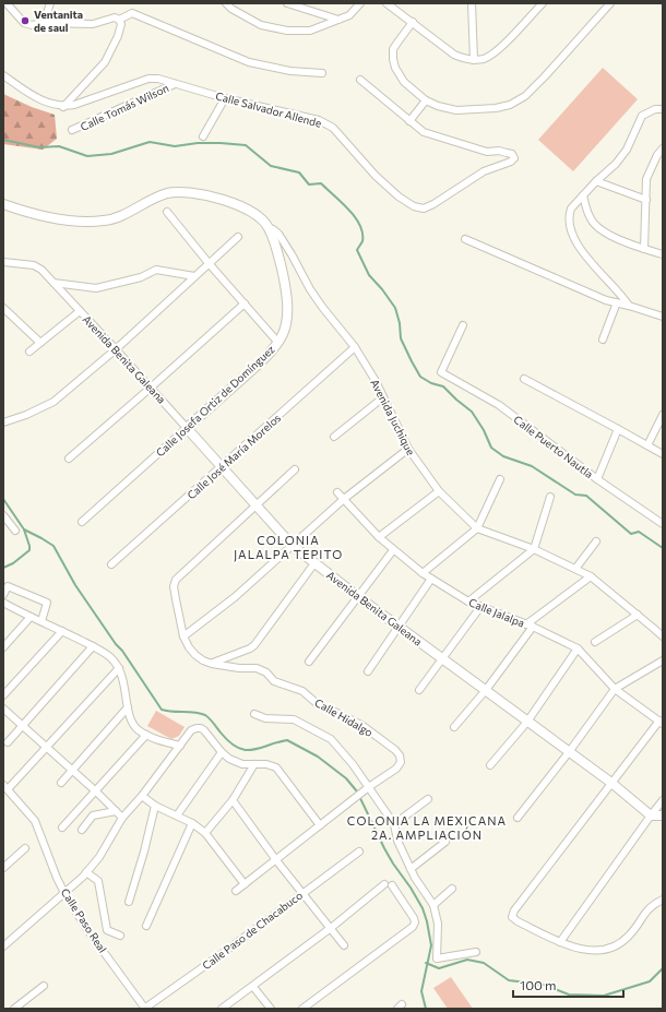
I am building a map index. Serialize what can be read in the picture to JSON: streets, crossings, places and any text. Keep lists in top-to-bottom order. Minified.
{"streets":{"street":["Calle Tomás Wilson","Calle Salvador Allende","Avenida Benita Galeana","Calle Josefa Ortiz de Domínguez","Avenida Juchique","Calle Puerto Nautla","Calle José María Morelos","Calle Jalalpa","Calle Hidalgo","Calle Paso Real","Calle Paso de Chacabuco"]},"crossings":[["Calle Tomás Wilson","Calle Salvador Allende"],["Avenida Benita Galeana","Calle Josefa Ortiz de Domínguez"],["Avenida Benita Galeana","Calle José María Morelos"],["Avenida Benita Galeana","Calle Hidalgo"],["Calle Josefa Ortiz de Domínguez","Avenida Juchique"],["Avenida Juchique","Calle José María Morelos"],["Calle Paso Real","Calle Paso de Chacabuco"]],"districts":["COLONIA JALALPA TEPITO","COLONIA LA MEXICANA 2A. AMPLIACIÓN"],"places":["Ventanita de saul"],"scale_bar":"100 m"}
